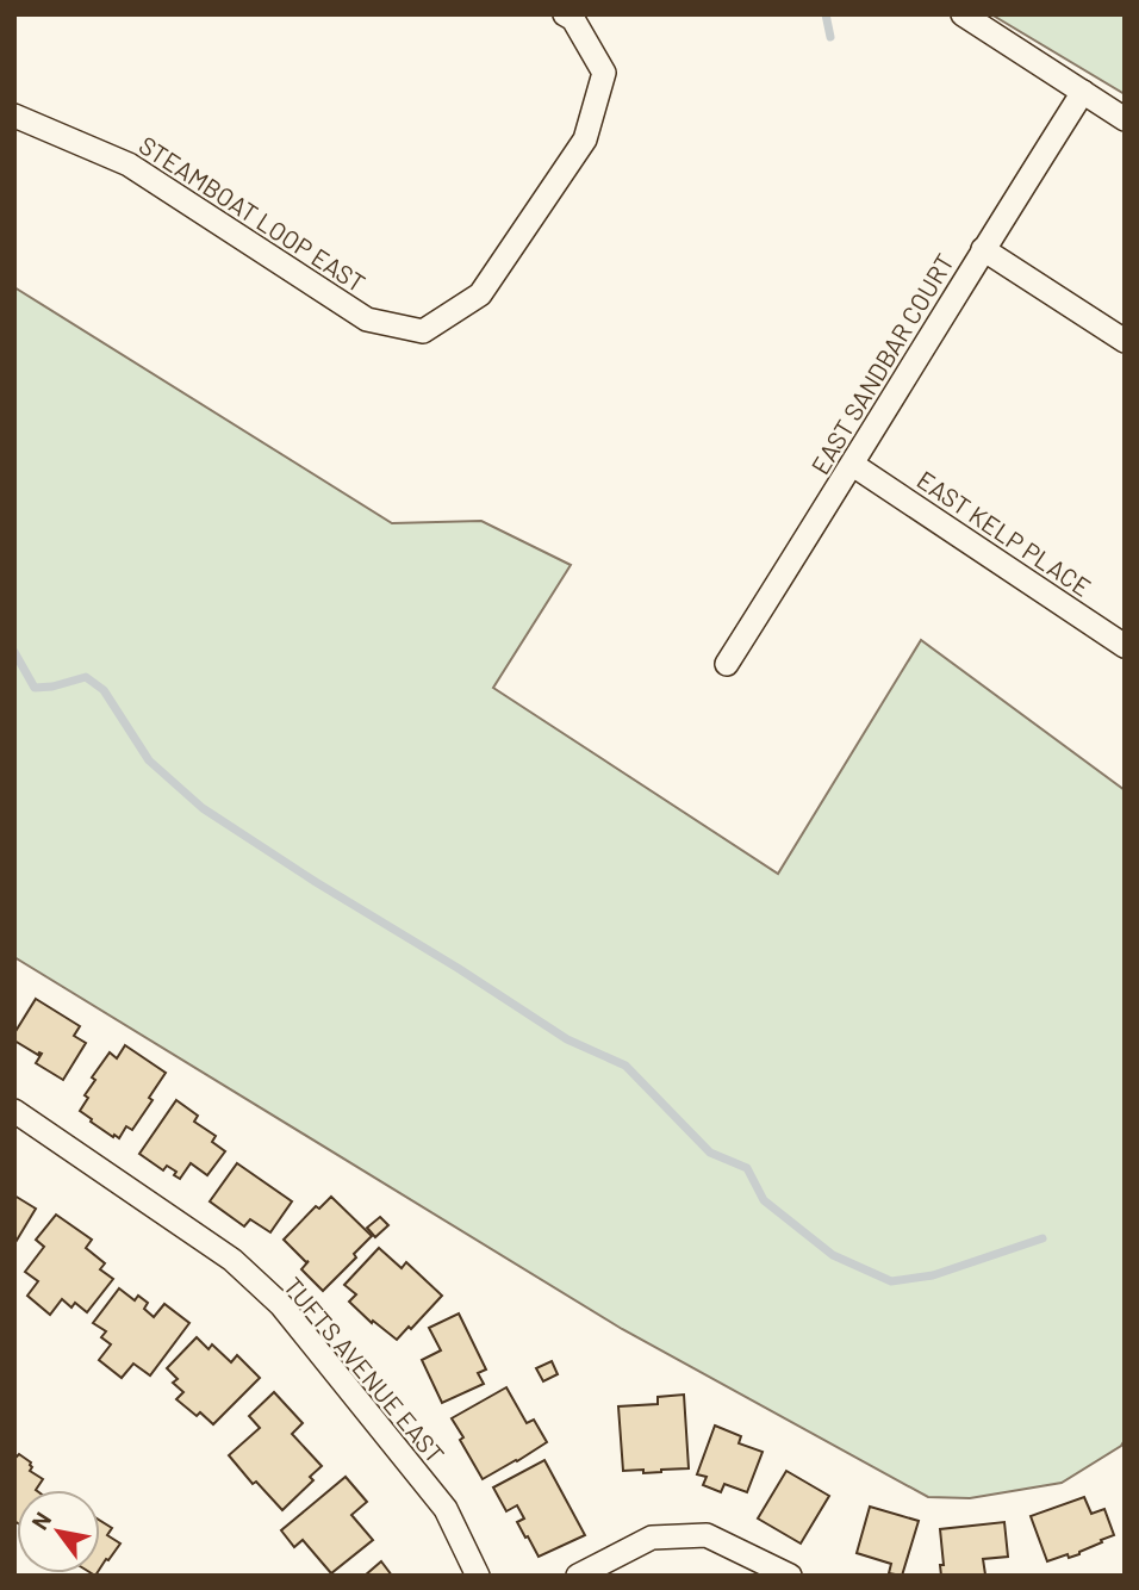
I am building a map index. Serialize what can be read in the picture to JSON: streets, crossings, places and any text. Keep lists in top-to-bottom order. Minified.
{"streets":{"street":["STEAMBOAT LOOP EAST","EAST SANDBAR COURT","EAST KELP PLACE","TUFTS AVENUE EAST"]},"crossings":[["EAST SANDBAR COURT","EAST KELP PLACE"]],"north":"top left"}
